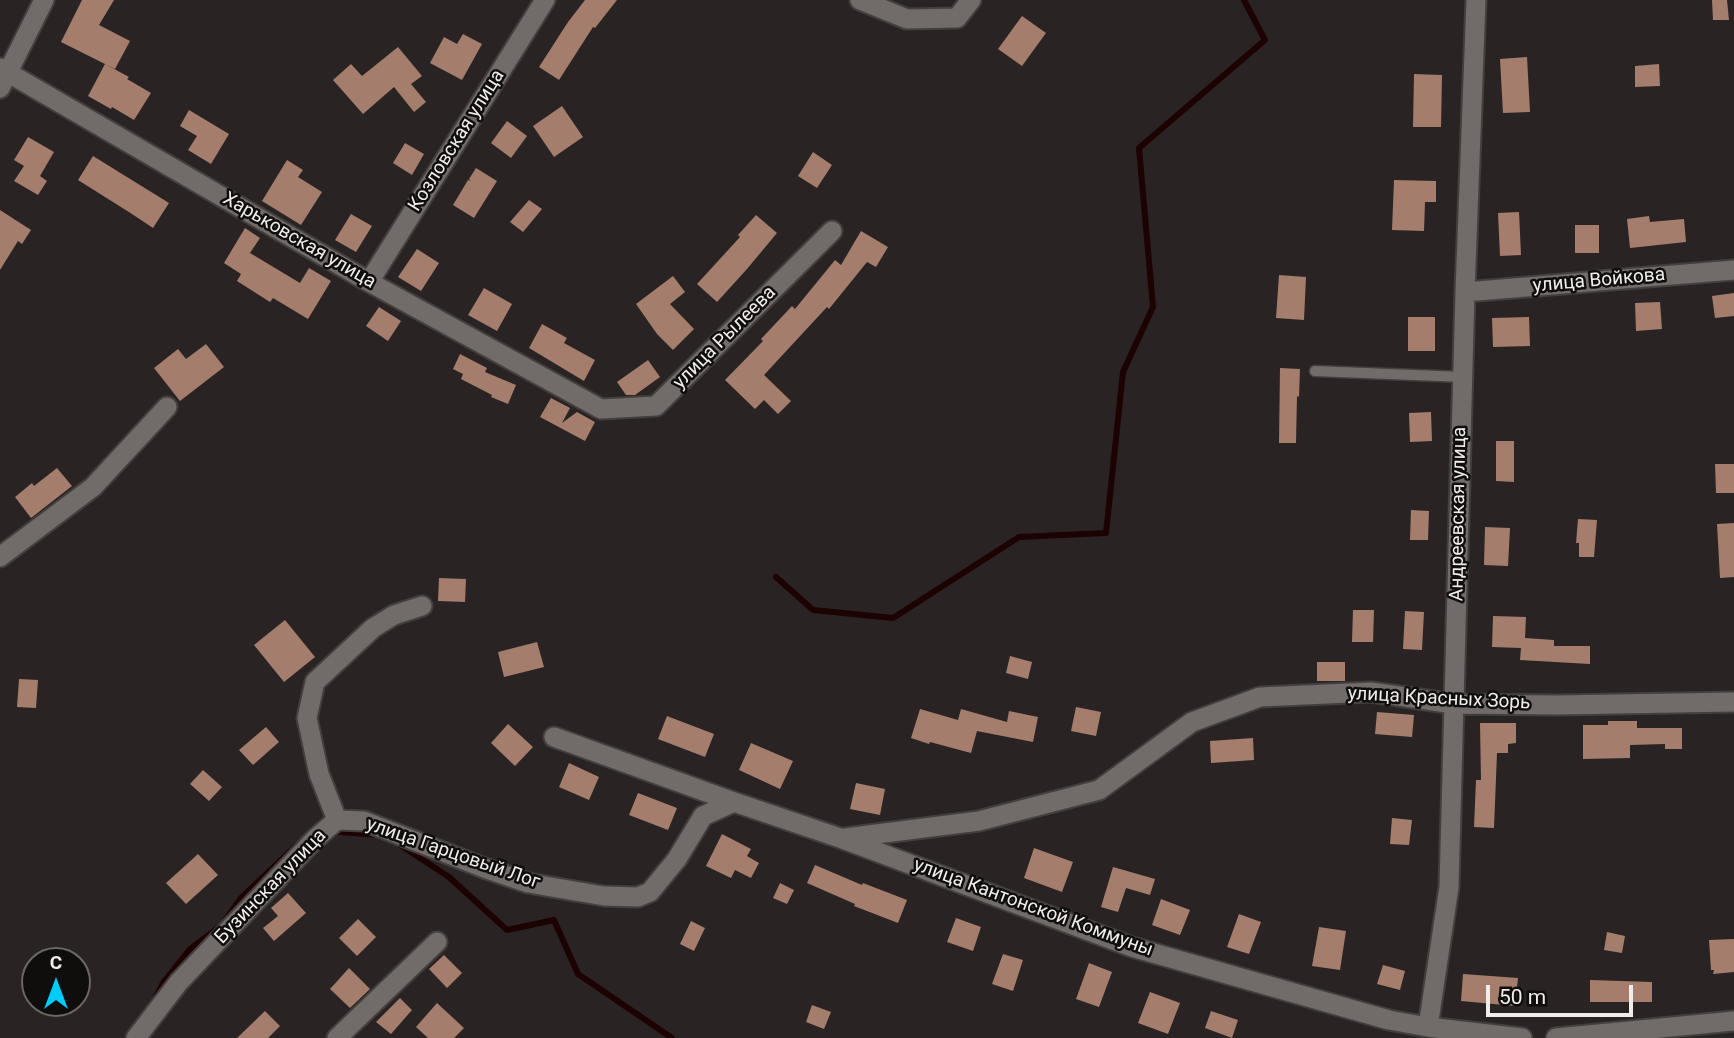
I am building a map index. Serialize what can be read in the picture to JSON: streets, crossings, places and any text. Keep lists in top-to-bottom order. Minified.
{"streets":{"street":["Козловская улица","Харьковская улица","улица Войкова","улица Рылеева","Андреевская улица","улица Красных Зорь","улица Гарцовый Лог","Бузинская улица","улица Кантонской Коммуны"]},"crossings":[["Козловская улица","Харьковская улица"],["Харьковская улица","улица Рылеева"],["улица Войкова","Андреевская улица"],["Андреевская улица","улица Красных Зорь"],["Андреевская улица","улица Кантонской Коммуны"],["улица Красных Зорь","улица Кантонской Коммуны"],["улица Гарцовый Лог","Бузинская улица"],["улица Гарцовый Лог","улица Кантонской Коммуны"]],"scale_bar":"50 m","north":"top"}
